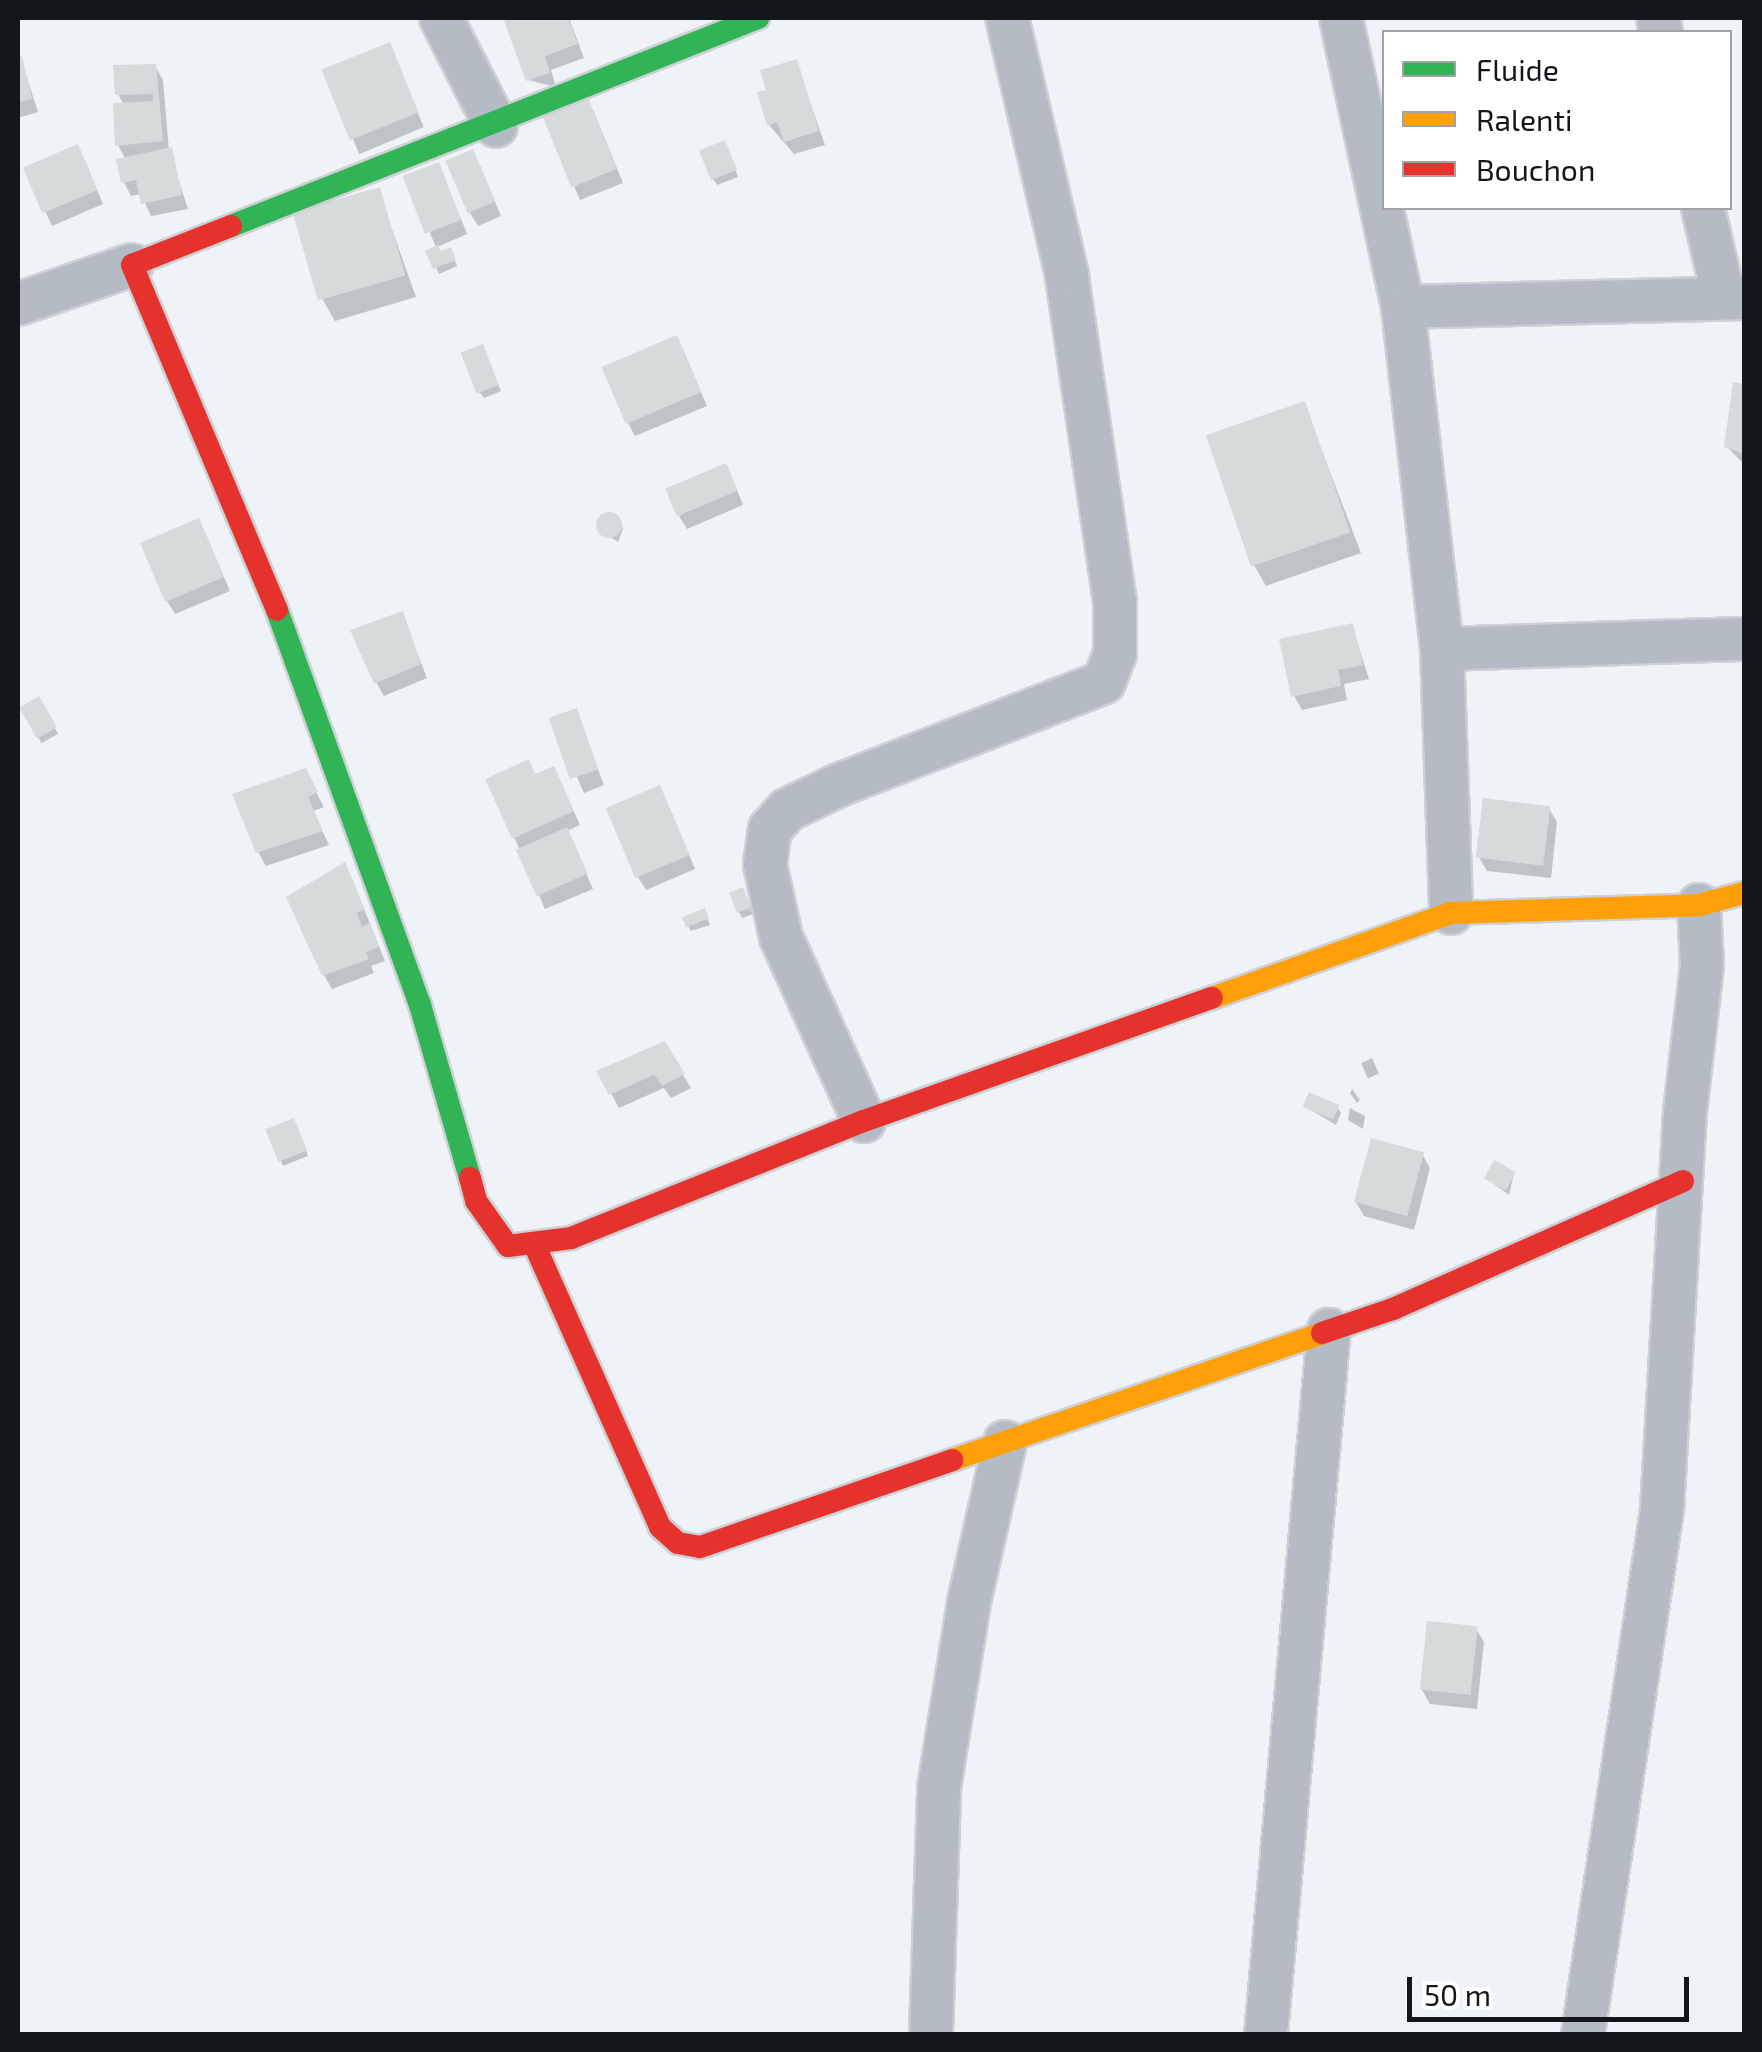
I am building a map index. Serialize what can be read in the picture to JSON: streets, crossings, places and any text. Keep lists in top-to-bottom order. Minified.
{"legend":["Fluide","Ralenti","Bouchon"],"scale_bar":"50 m"}
